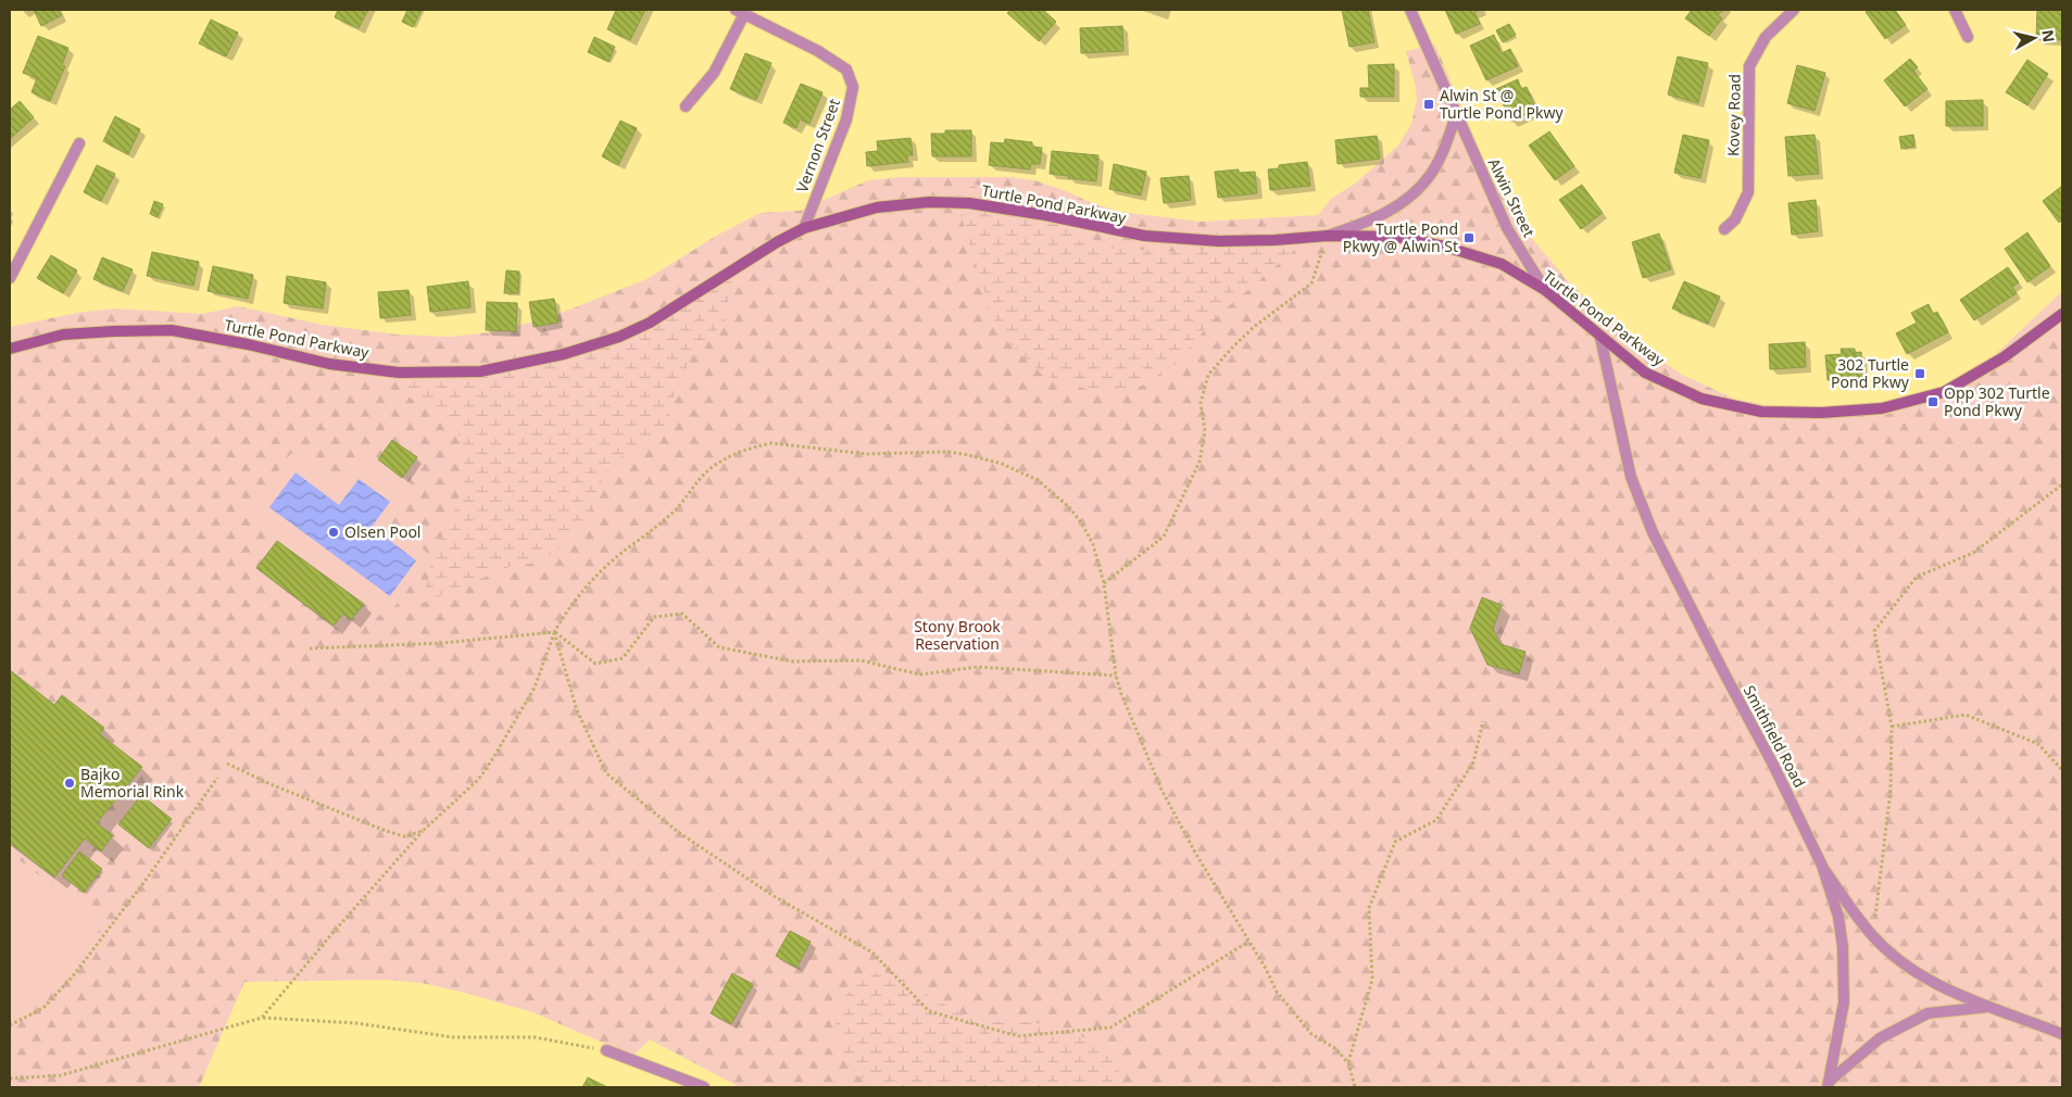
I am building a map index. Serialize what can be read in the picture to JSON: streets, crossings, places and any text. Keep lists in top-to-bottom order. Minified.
{"streets":{"main road":["Turtle Pond Parkway"],"street":["Kovey Road","Vernon Street","Alwin Street","Smithfield Road"]},"crossings":[["Vernon Street","Turtle Pond Parkway"],["Alwin Street","Turtle Pond Parkway"],["Turtle Pond Parkway","Smithfield Road"]],"parks":["Stony Brook Reservation"],"places":{"transit":["Alwin St @ Turtle Pond Pkwy","Turtle Pond Pkwy @ Alwin St","302 Turtle Pond Pkwy","Opp 302 Turtle Pond Pkwy"],"other":["Olsen Pool","Bajko Memorial Rink"]},"north":"right"}
